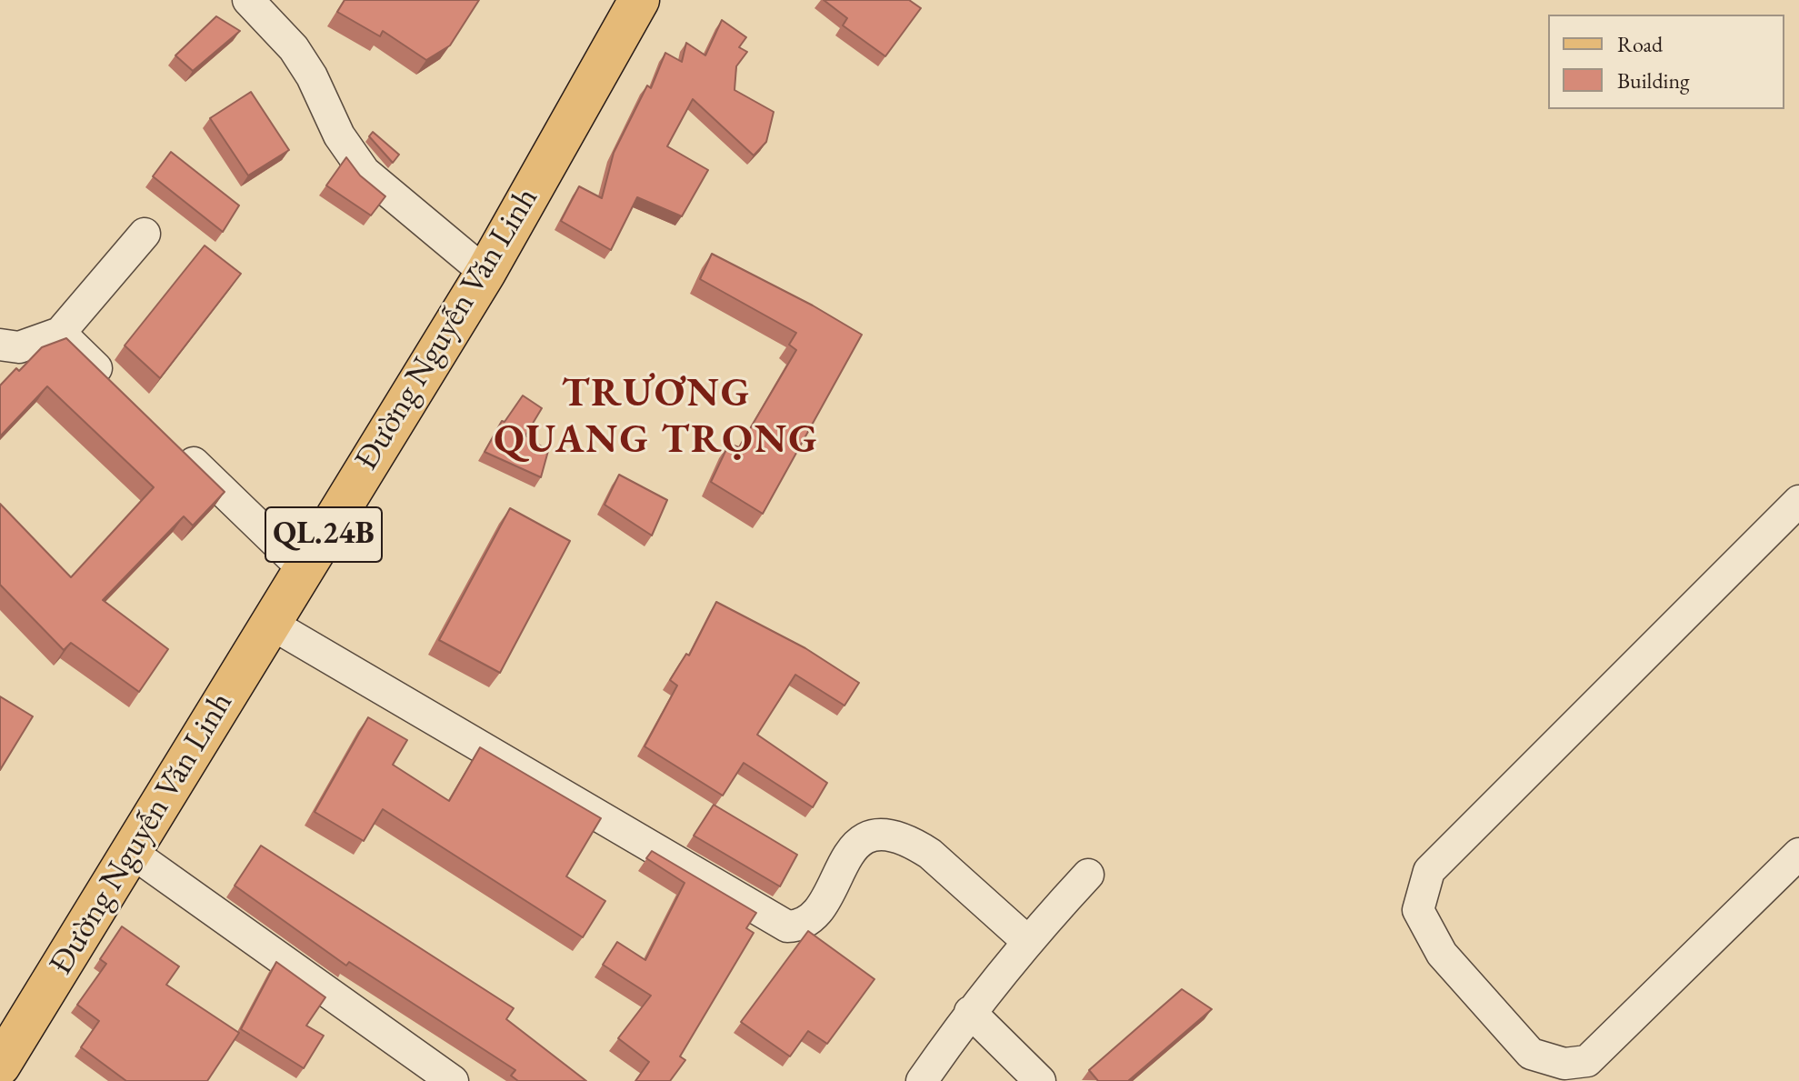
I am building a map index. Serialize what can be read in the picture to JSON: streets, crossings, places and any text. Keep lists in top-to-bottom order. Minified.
{"streets":{"main road":["Đường Nguyễn Văn Linh","QL.24B"]},"districts":["TRƯƠNG QUANG TRỌNG"],"legend":["Road","Building"]}
